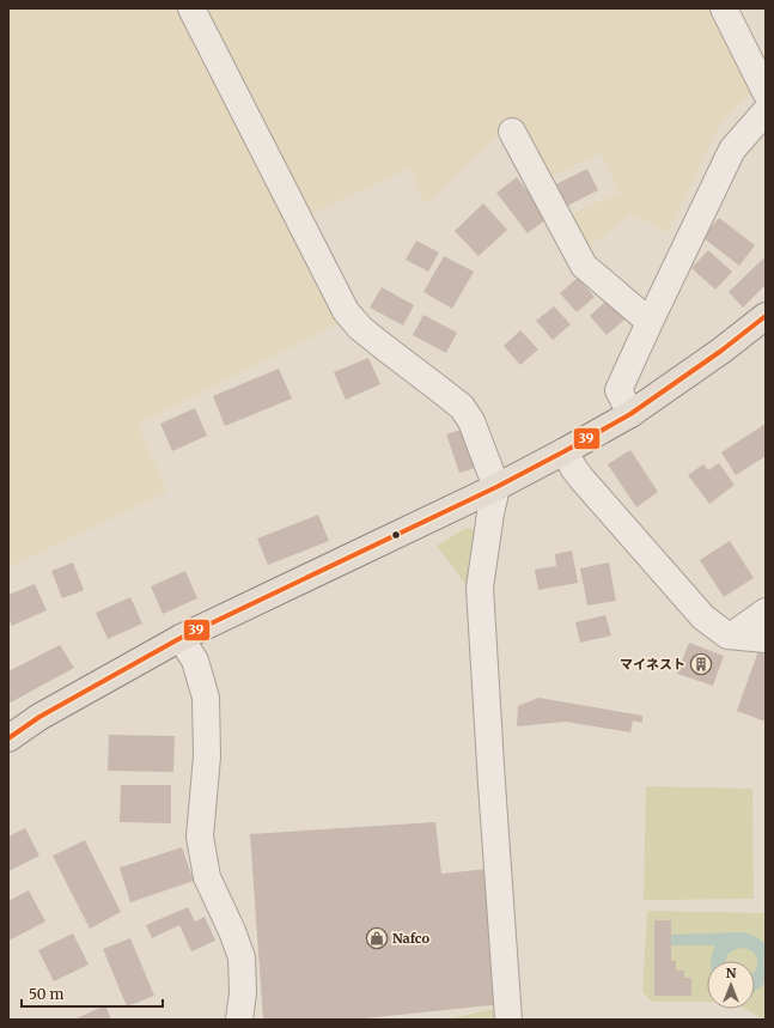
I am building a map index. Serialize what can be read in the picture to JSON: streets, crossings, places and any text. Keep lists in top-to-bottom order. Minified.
{"places":{"building":["マイネスト"],"shop":["Nafco"]},"lines":["transit line 39"],"scale_bar":"50 m","north":"top"}
